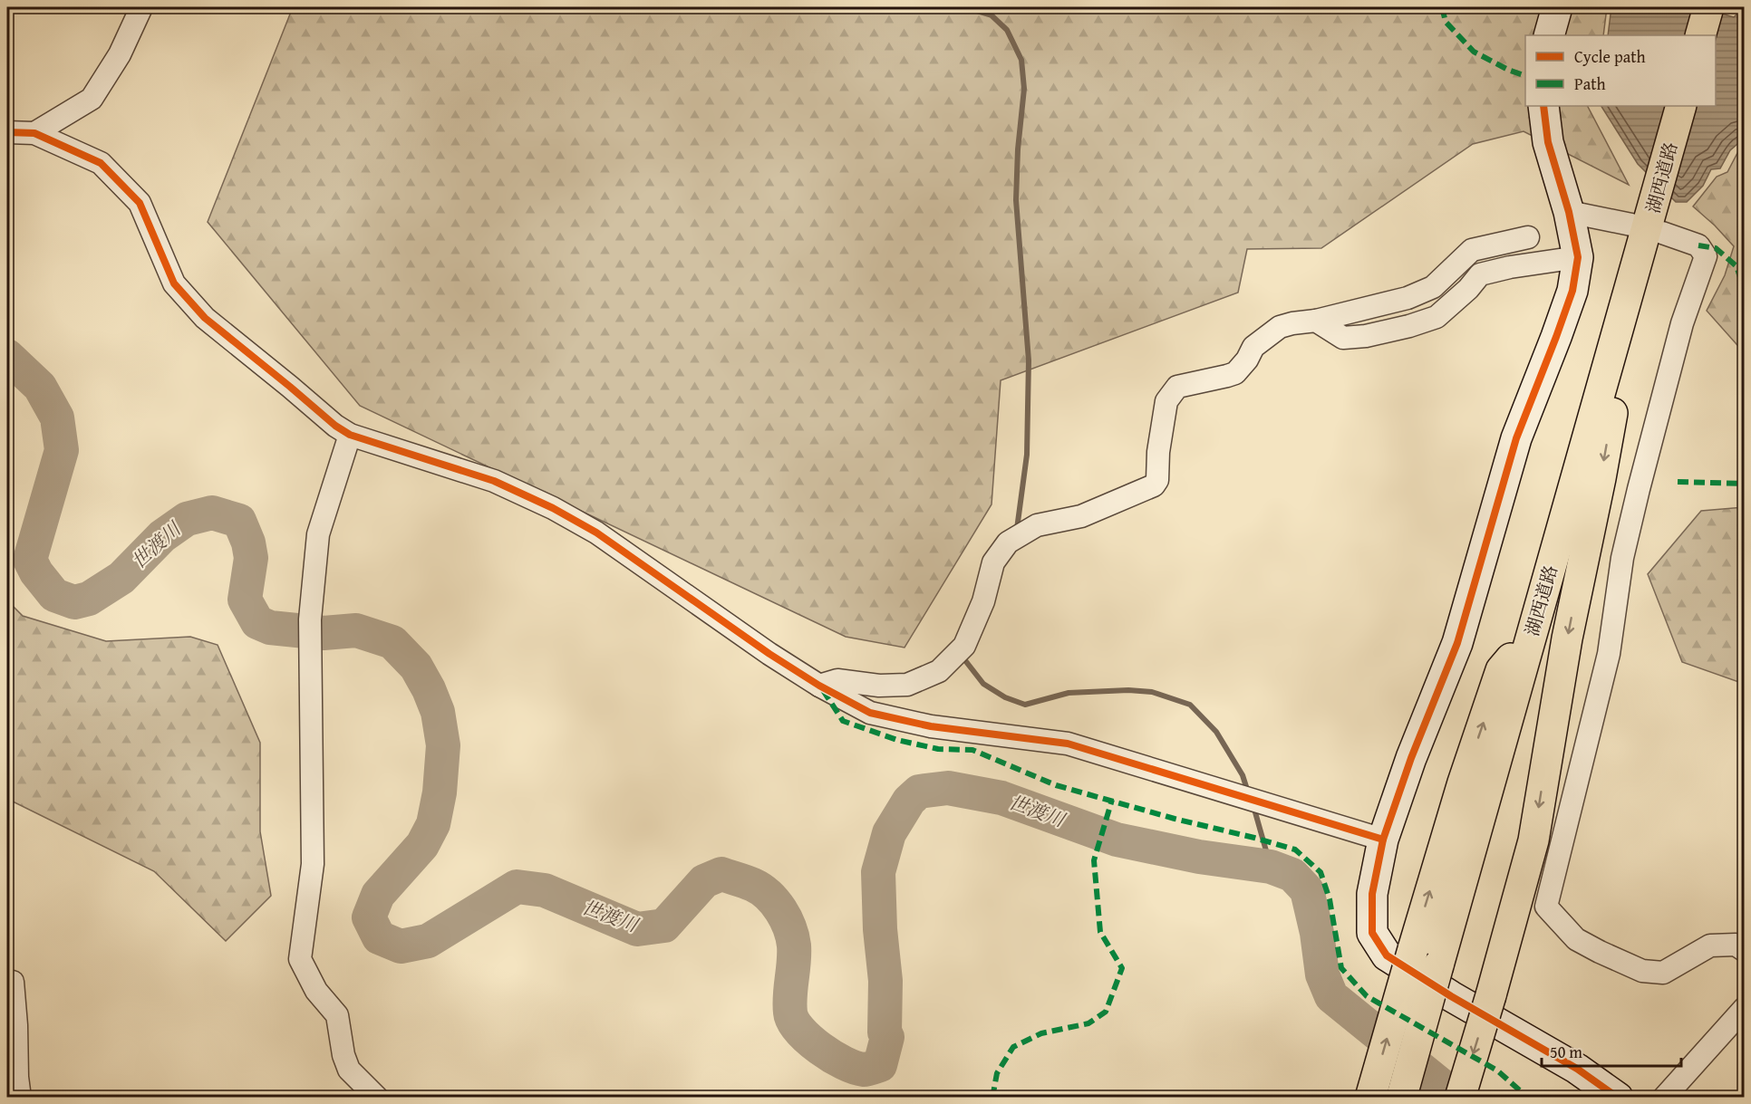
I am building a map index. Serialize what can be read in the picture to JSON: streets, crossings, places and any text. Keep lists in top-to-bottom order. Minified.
{"streets":{"highway":["湖西道路"]},"water":["世渡川"],"legend":["Cycle path","Path"],"scale_bar":"50 m"}
